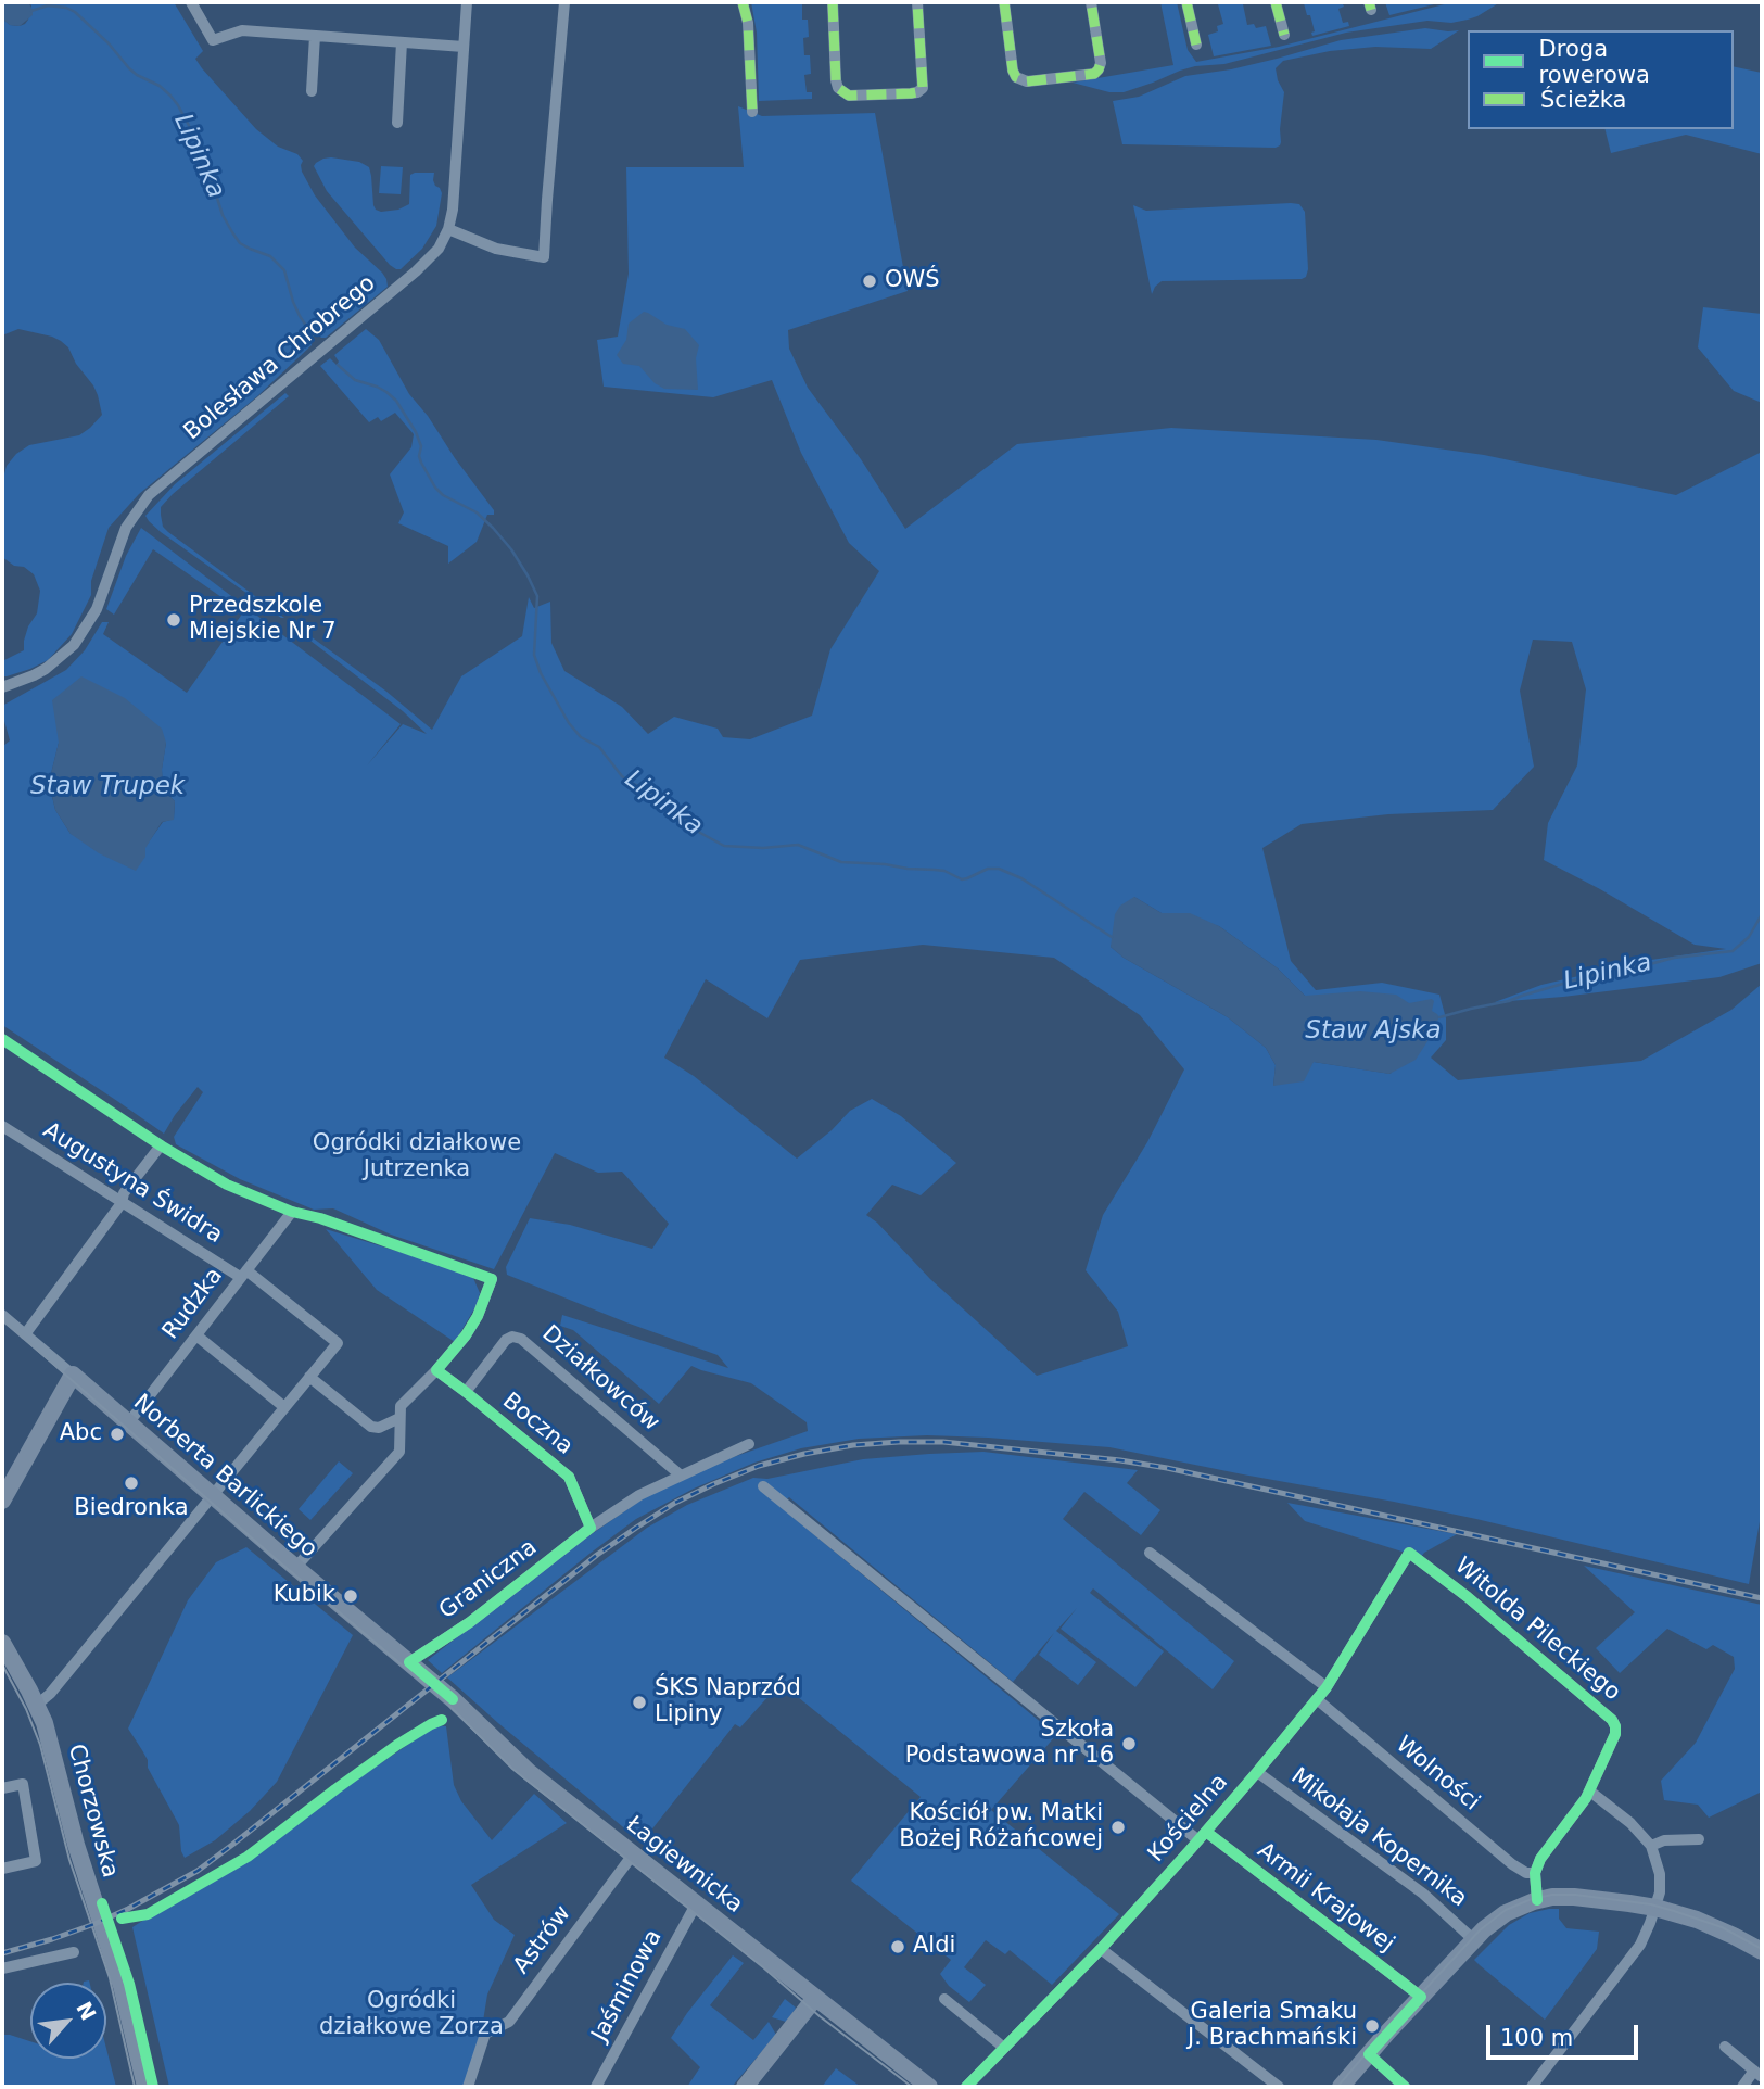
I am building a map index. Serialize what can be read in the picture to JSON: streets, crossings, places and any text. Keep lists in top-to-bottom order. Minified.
{"streets":{"street":["Bolesława Chrobrego","Augustyna Świdra","Rudzka","Działkowców","Boczna","Norberta Barlickiego","Graniczna","Witolda Pileckiego","Wolności","Chorzowska","Kościelna","Mikołaja Kopernika","Łagiewnicka","Armii Krajowej","Astrów","Jaśminowa"]},"crossings":[["Augustyna Świdra","Rudzka"],["Rudzka","Norberta Barlickiego"],["Działkowców","Boczna"],["Działkowców","Graniczna"],["Boczna","Graniczna"],["Norberta Barlickiego","Graniczna"],["Norberta Barlickiego","Łagiewnicka"],["Graniczna","Łagiewnicka"],["Witolda Pileckiego","Wolności"],["Witolda Pileckiego","Kościelna"],["Wolności","Kościelna"],["Kościelna","Mikołaja Kopernika"],["Kościelna","Armii Krajowej"],["Łagiewnicka","Astrów"],["Łagiewnicka","Jaśminowa"]],"water":["Lipinka","Staw Trupek","Staw Ajska"],"parks":["Ogródki działkowe Jutrzenka","Ogródki działkowe Zorza"],"places":["OWŚ","Przedszkole Miejskie Nr 7","Abc","Biedronka","Kubik","ŚKS Naprzód Lipiny","Szkoła Podstawowa nr 16","Kościół pw. Matki Bożej Różańcowej","Aldi","Galeria Smaku J. Brachmański"],"legend":["Droga rowerowa","Ścieżka"],"scale_bar":"100 m","north":"top right"}
